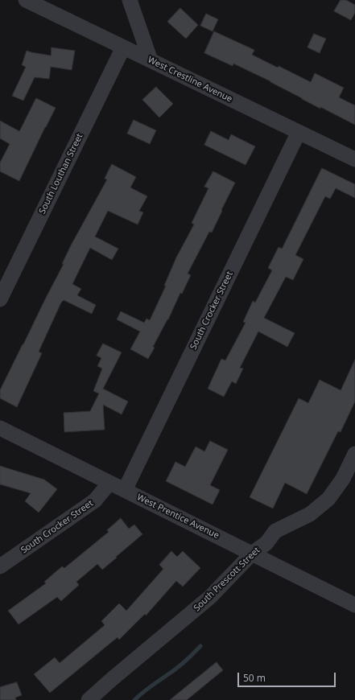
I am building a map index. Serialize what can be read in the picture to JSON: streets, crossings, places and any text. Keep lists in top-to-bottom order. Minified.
{"streets":{"street":["West Crestline Avenue","South Louthan Street","South Crocker Street","West Prentice Avenue","South Prescott Street"]},"crossings":[["West Crestline Avenue","South Louthan Street"],["West Crestline Avenue","South Crocker Street"],["South Crocker Street","West Prentice Avenue"],["West Prentice Avenue","South Prescott Street"]],"scale_bar":"50 m"}
